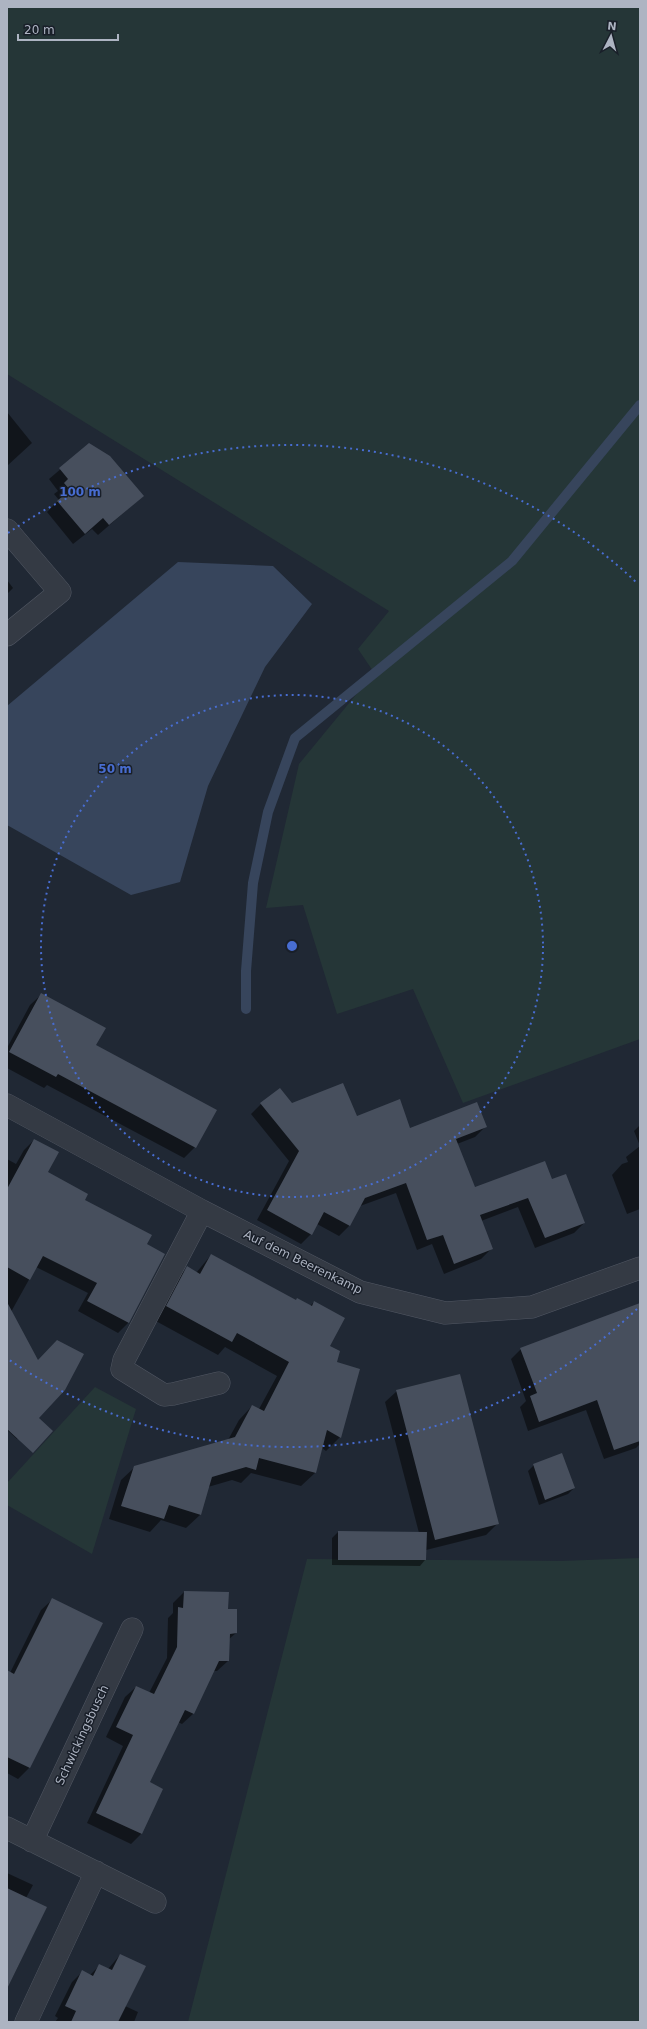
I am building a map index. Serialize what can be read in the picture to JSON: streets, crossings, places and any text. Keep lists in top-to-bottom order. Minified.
{"streets":{"street":["Auf dem Beerenkamp","Schwickingsbusch"]},"scale_bar":"20 m","north":"top","rings":["100 m","50 m"]}
